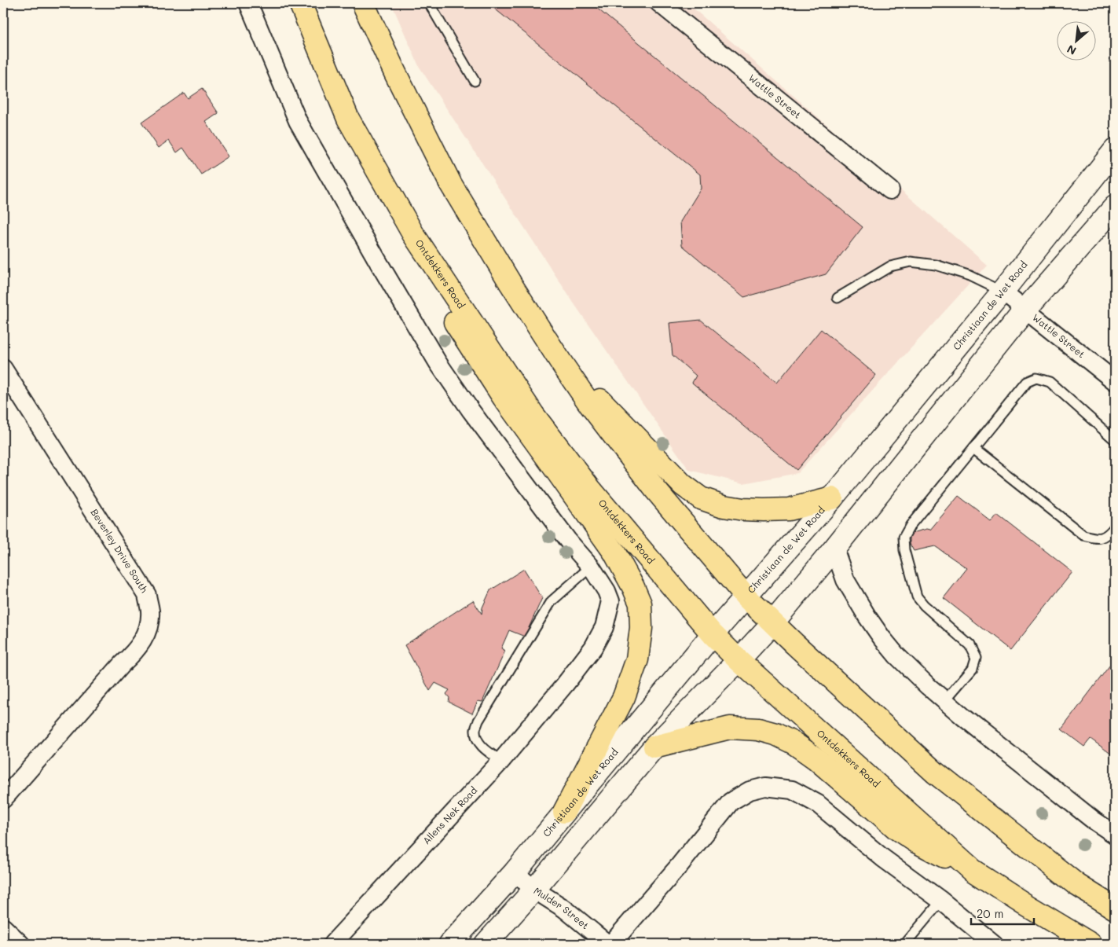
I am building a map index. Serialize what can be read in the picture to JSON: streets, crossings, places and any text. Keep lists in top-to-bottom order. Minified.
{"streets":{"main road":["Ontdekkers Road","Christiaan de Wet Road"],"street":["Wattle Street","Beverley Drive South","Allens Nek Road","Mulder Street"]},"crossings":[["Wattle Street","Christiaan de Wet Road"],["Ontdekkers Road","Christiaan de Wet Road"],["Christiaan de Wet Road","Mulder Street"]],"scale_bar":"20 m","north":"bottom left"}
